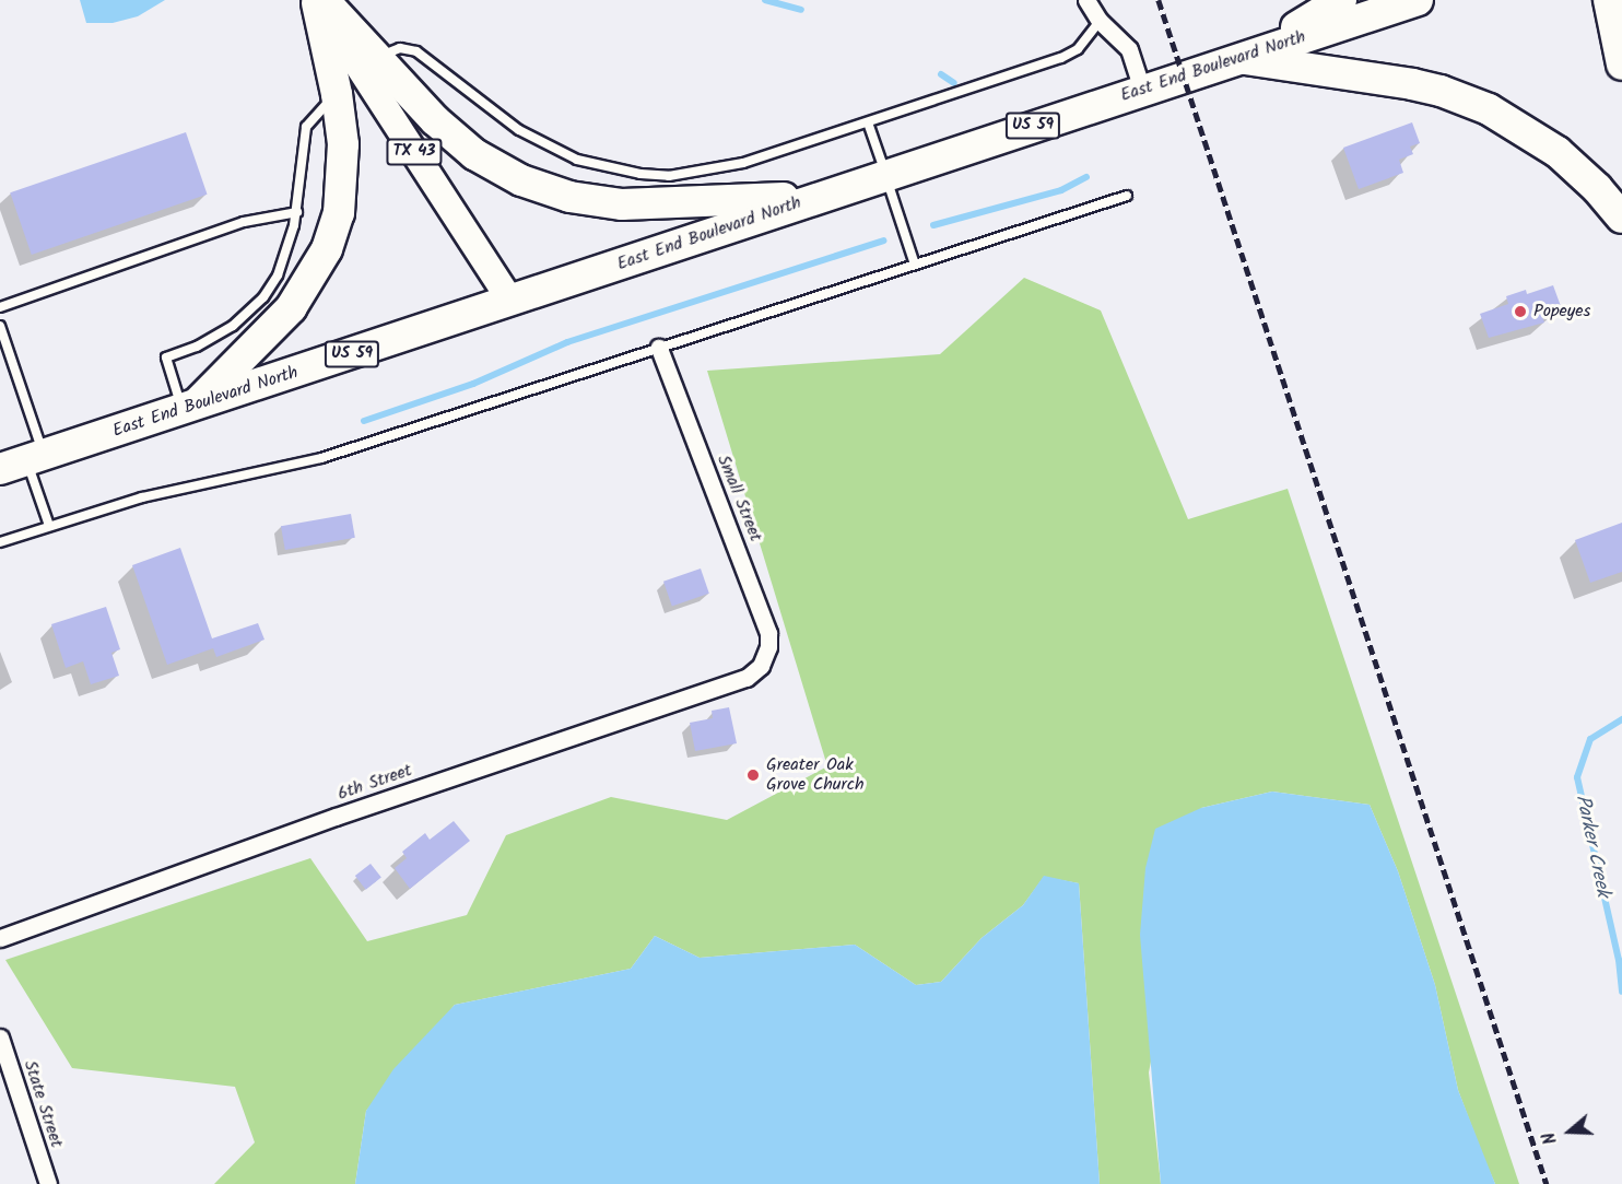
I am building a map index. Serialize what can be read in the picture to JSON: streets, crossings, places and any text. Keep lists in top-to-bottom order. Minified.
{"streets":{"highway":["East End Boulevard North","US 59"],"main road":["TX 43"],"street":["Small Street","6th Street","State Street"]},"crossings":[["East End Boulevard North","TX 43"],["Small Street","6th Street"]],"water":["Parker Creek"],"places":["Popeyes","Greater Oak Grove Church"],"north":"left"}
